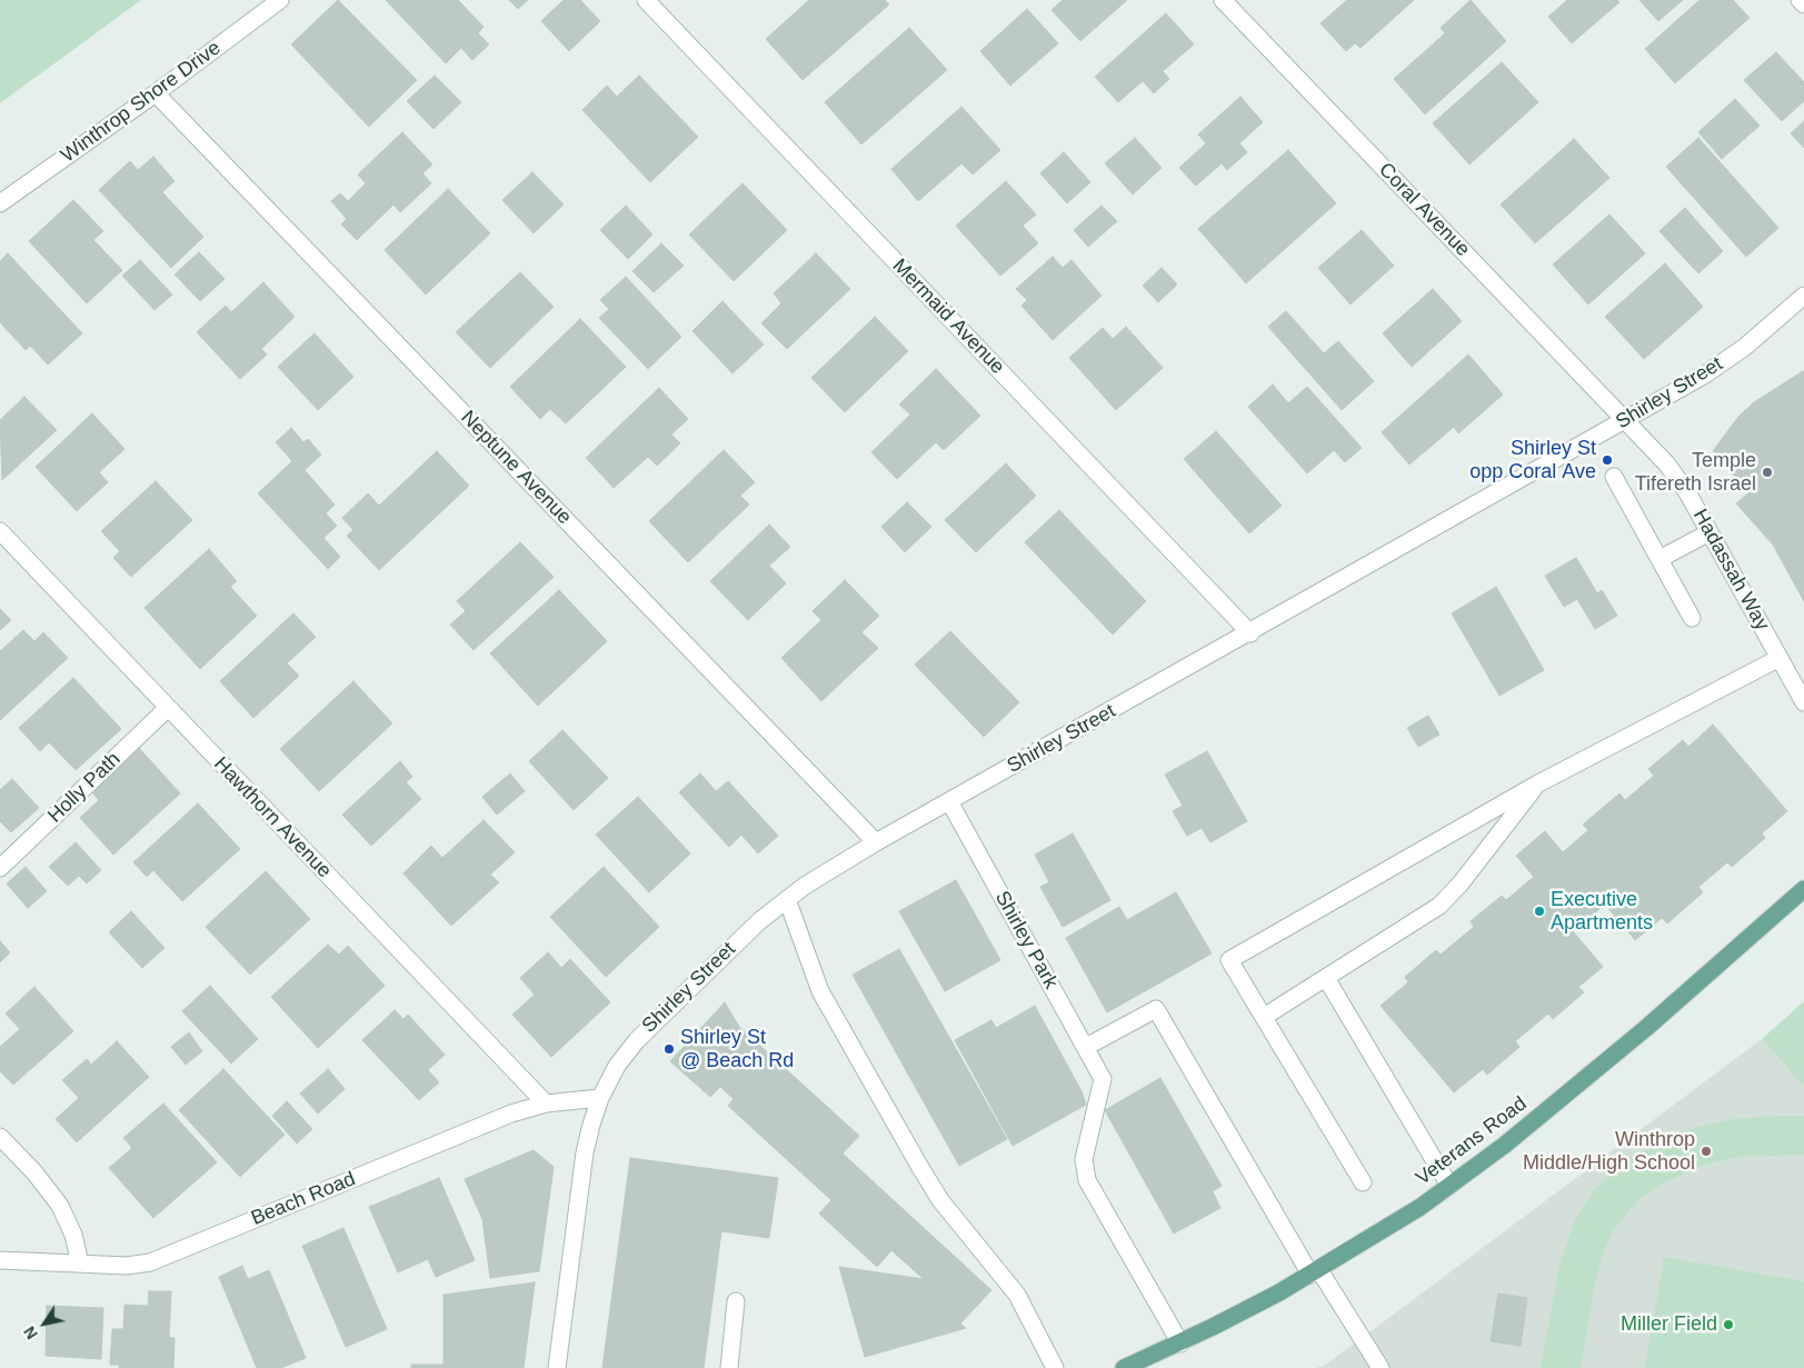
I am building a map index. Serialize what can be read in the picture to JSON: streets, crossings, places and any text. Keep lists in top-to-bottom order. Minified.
{"streets":{"main road":["Veterans Road"],"street":["Winthrop Shore Drive","Coral Avenue","Mermaid Avenue","Shirley Street","Neptune Avenue","Hadassah Way","Holly Path","Hawthorn Avenue","Shirley Park","Beach Road"]},"crossings":[["Winthrop Shore Drive","Neptune Avenue"],["Coral Avenue","Shirley Street"],["Coral Avenue","Hadassah Way"],["Mermaid Avenue","Shirley Street"],["Shirley Street","Neptune Avenue"],["Shirley Street","Hadassah Way"],["Shirley Street","Shirley Park"],["Shirley Street","Beach Road"],["Holly Path","Hawthorn Avenue"],["Hawthorn Avenue","Beach Road"],["Shirley Park","Veterans Road"]],"places":["Shirley St opp Coral Ave","Temple Tifereth Israel","Executive Apartments","Shirley St @ Beach Rd","Winthrop Middle/High School","Miller Field"],"north":"bottom left"}
